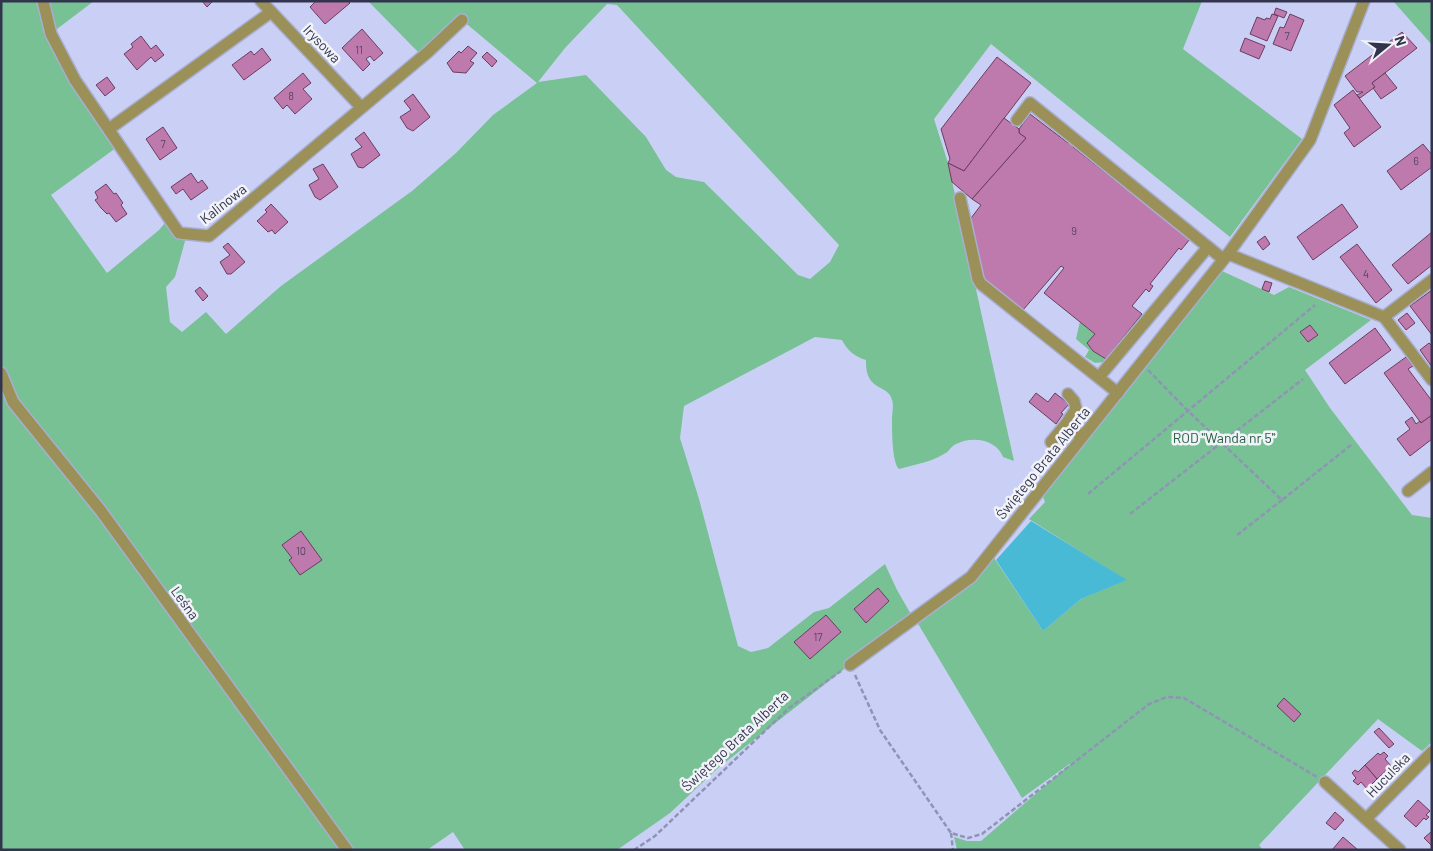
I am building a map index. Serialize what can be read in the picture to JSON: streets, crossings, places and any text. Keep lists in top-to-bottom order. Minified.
{"streets":{"street":["Irysowa","Kalinowa","Świętego Brata Alberta","Leśna","Huculska"]},"crossings":[["Irysowa","Kalinowa"]],"parks":["ROD \"Wanda nr 5\""],"house_numbers":["7","11","8","7","6","9","4","10","17"],"north":"right"}
